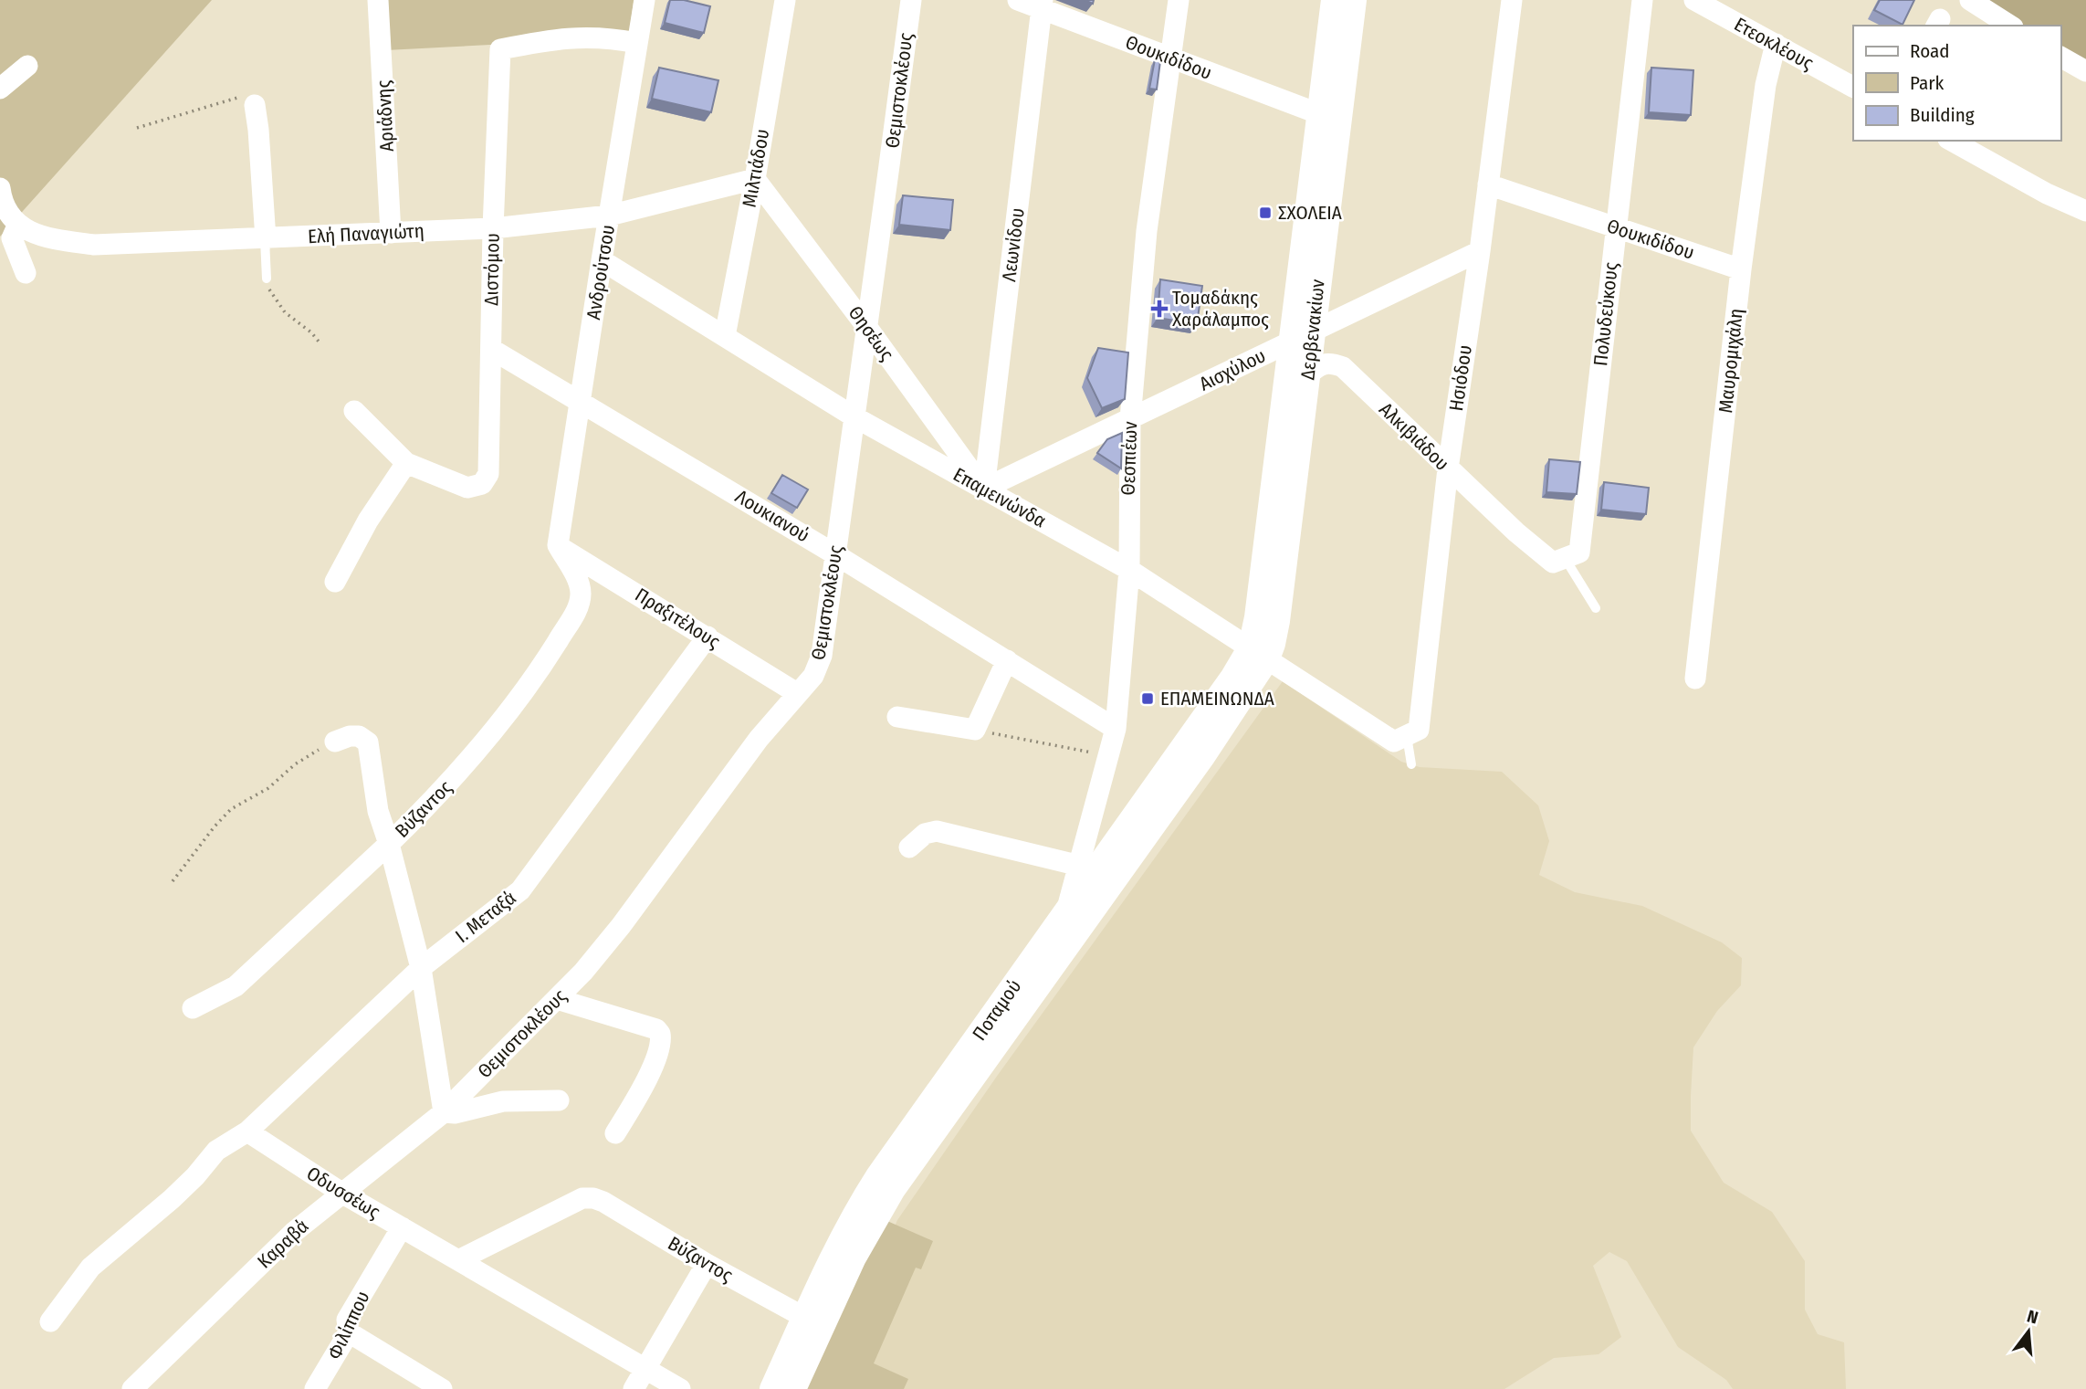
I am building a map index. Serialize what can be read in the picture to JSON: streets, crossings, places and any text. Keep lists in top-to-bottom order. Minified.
{"streets":{"street":["Ετεοκλέους","Θουκιδίδου","Θεμιστοκλέους","Αριάδνης","Μιλτιάδου","Ελή Παναγιώτη","Λεωνίδου","Διστόμου","Ανδρούτσου","Πολυδεύκους","Δερβενακίων","Θησέως","Μαυρομιχάλη","Αισχύλου","Ησιόδου","Αλκιβιάδου","Θεσπιέων","Επαμεινώνδα","Λουκιανού","Πραξιτέλους","Βύζαντος","Ι. Μεταξά","Ποταμού","Οδυσσέως","Καραβά","Φιλίππου"]},"crossings":[["Ετεοκλέους","Μαυρομιχάλη"],["Θουκιδίδου","Λεωνίδου"],["Θουκιδίδου","Πολυδεύκους"],["Θουκιδίδου","Δερβενακίων"],["Θουκιδίδου","Μαυρομιχάλη"],["Θουκιδίδου","Ησιόδου"],["Θουκιδίδου","Θεσπιέων"],["Θεμιστοκλέους","Θησέως"],["Θεμιστοκλέους","Επαμεινώνδα"],["Θεμιστοκλέους","Λουκιανού"],["Θεμιστοκλέους","Πραξιτέλους"],["Θεμιστοκλέους","Βύζαντος"],["Θεμιστοκλέους","Καραβά"],["Αριάδνης","Ελή Παναγιώτη"],["Μιλτιάδου","Ελή Παναγιώτη"],["Μιλτιάδου","Θησέως"],["Μιλτιάδου","Επαμεινώνδα"],["Ελή Παναγιώτη","Διστόμου"],["Ελή Παναγιώτη","Ανδρούτσου"],["Ελή Παναγιώτη","Θησέως"],["Λεωνίδου","Θησέως"],["Λεωνίδου","Αισχύλου"],["Λεωνίδου","Επαμεινώνδα"],["Διστόμου","Ανδρούτσου"],["Διστόμου","Λουκιανού"],["Ανδρούτσου","Επαμεινώνδα"],["Ανδρούτσου","Λουκιανού"],["Ανδρούτσου","Πραξιτέλους"],["Ανδρούτσου","Βύζαντος"],["Πολυδεύκους","Αλκιβιάδου"],["Δερβενακίων","Αισχύλου"],["Δερβενακίων","Αλκιβιάδου"],["Δερβενακίων","Επαμεινώνδα"],["Δερβενακίων","Ποταμού"],["Θησέως","Αισχύλου"],["Θησέως","Επαμεινώνδα"],["Αισχύλου","Ησιόδου"],["Αισχύλου","Θεσπιέων"],["Αισχύλου","Επαμεινώνδα"],["Ησιόδου","Αλκιβιάδου"],["Ησιόδου","Επαμεινώνδα"],["Θεσπιέων","Επαμεινώνδα"],["Θεσπιέων","Λουκιανού"],["Θεσπιέων","Ποταμού"],["Επαμεινώνδα","Ποταμού"],["Πραξιτέλους","Βύζαντος"],["Πραξιτέλους","Ι. Μεταξά"],["Βύζαντος","Ι. Μεταξά"],["Βύζαντος","Ποταμού"],["Βύζαντος","Οδυσσέως"],["Βύζαντος","Καραβά"],["Ι. Μεταξά","Οδυσσέως"],["Οδυσσέως","Καραβά"],["Οδυσσέως","Φιλίππου"]],"places":{"transit":["ΣΧΟΛΕΙΑ","ΕΠΑΜΕΙΝΩΝΔΑ"],"health":["Τομαδάκης Χαράλαμπος"]},"legend":["Road","Park","Building"],"north":"top"}
